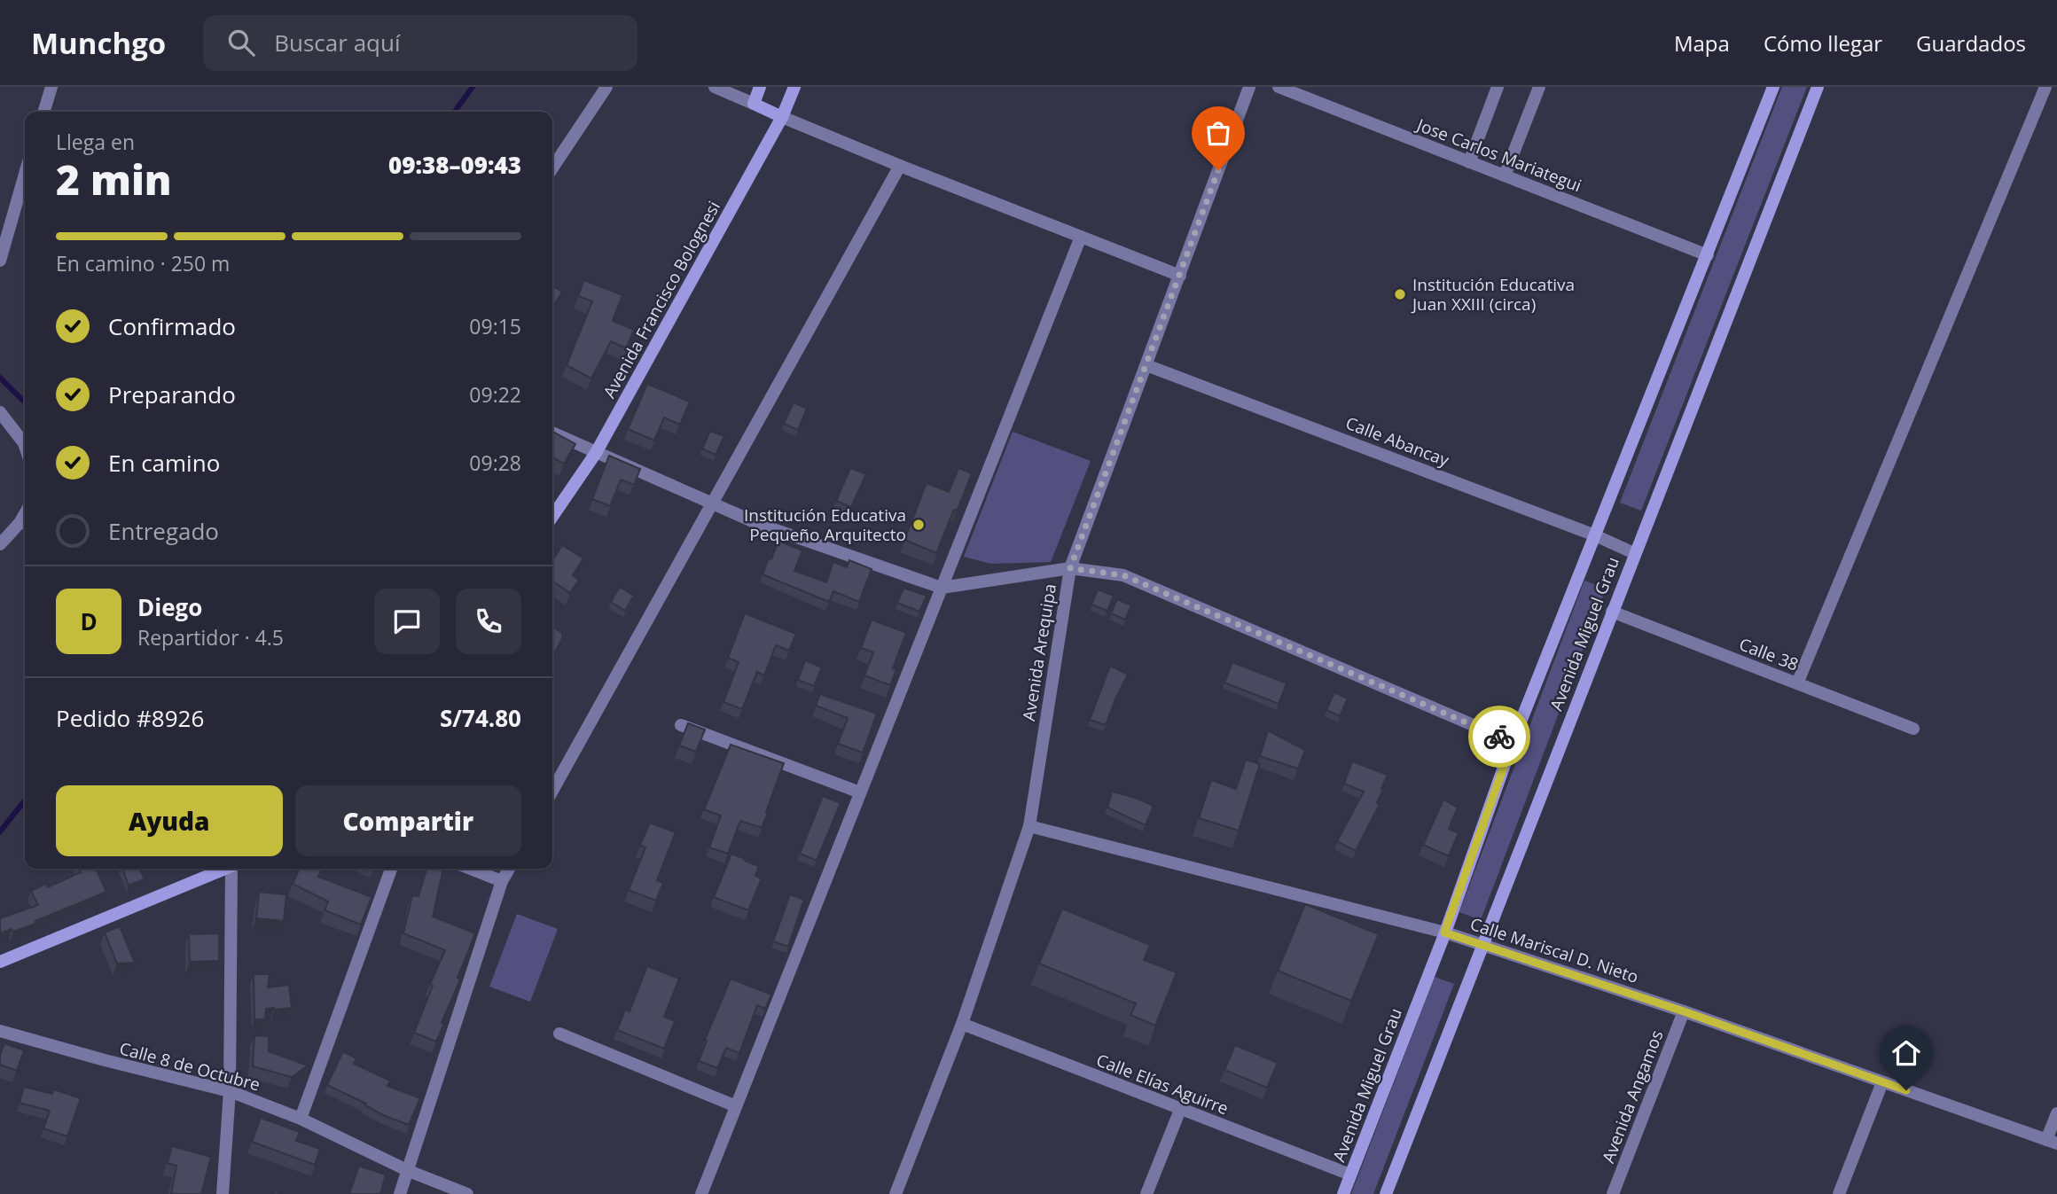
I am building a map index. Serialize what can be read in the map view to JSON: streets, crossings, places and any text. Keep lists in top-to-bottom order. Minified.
{"streets":{"street":["Jose Carlos Mariategui","Avenida Francisco Bolognesi","Calle Abancay","Avenida Miguel Grau","Avenida Arequipa","Calle 38","Calle Mariscal D. Nieto","Calle 8 de Octubre","Calle Elías Aguirre","Avenida Angamos"]},"crossings":[["Jose Carlos Mariategui","Avenida Miguel Grau"],["Calle Abancay","Avenida Miguel Grau"],["Calle Abancay","Avenida Arequipa"],["Avenida Miguel Grau","Calle 38"],["Avenida Miguel Grau","Calle Mariscal D. Nieto"],["Avenida Miguel Grau","Calle Elías Aguirre"],["Avenida Arequipa","Calle Mariscal D. Nieto"],["Avenida Arequipa","Calle Elías Aguirre"],["Calle Mariscal D. Nieto","Avenida Angamos"]],"places":["Institución Educativa Juan XXIII (circa)","Institución Educativa Pequeño Arquitecto"],"page":{"header":"Munchgo","search":"Buscar aquí","nav":["Mapa","Cómo llegar","Guardados"],"heading":["2 min","Llega en","09:38–09:43"],"panel":["Diego","Repartidor · 4.5","Pedido #8926","S/74.80"],"bar":"En camino · 250 m","list":[["Confirmado","09:15"],["Preparando","09:22"],["En camino","09:28"],"Entregado"],"round":"D","buttons":["Ayuda","Compartir"]}}
